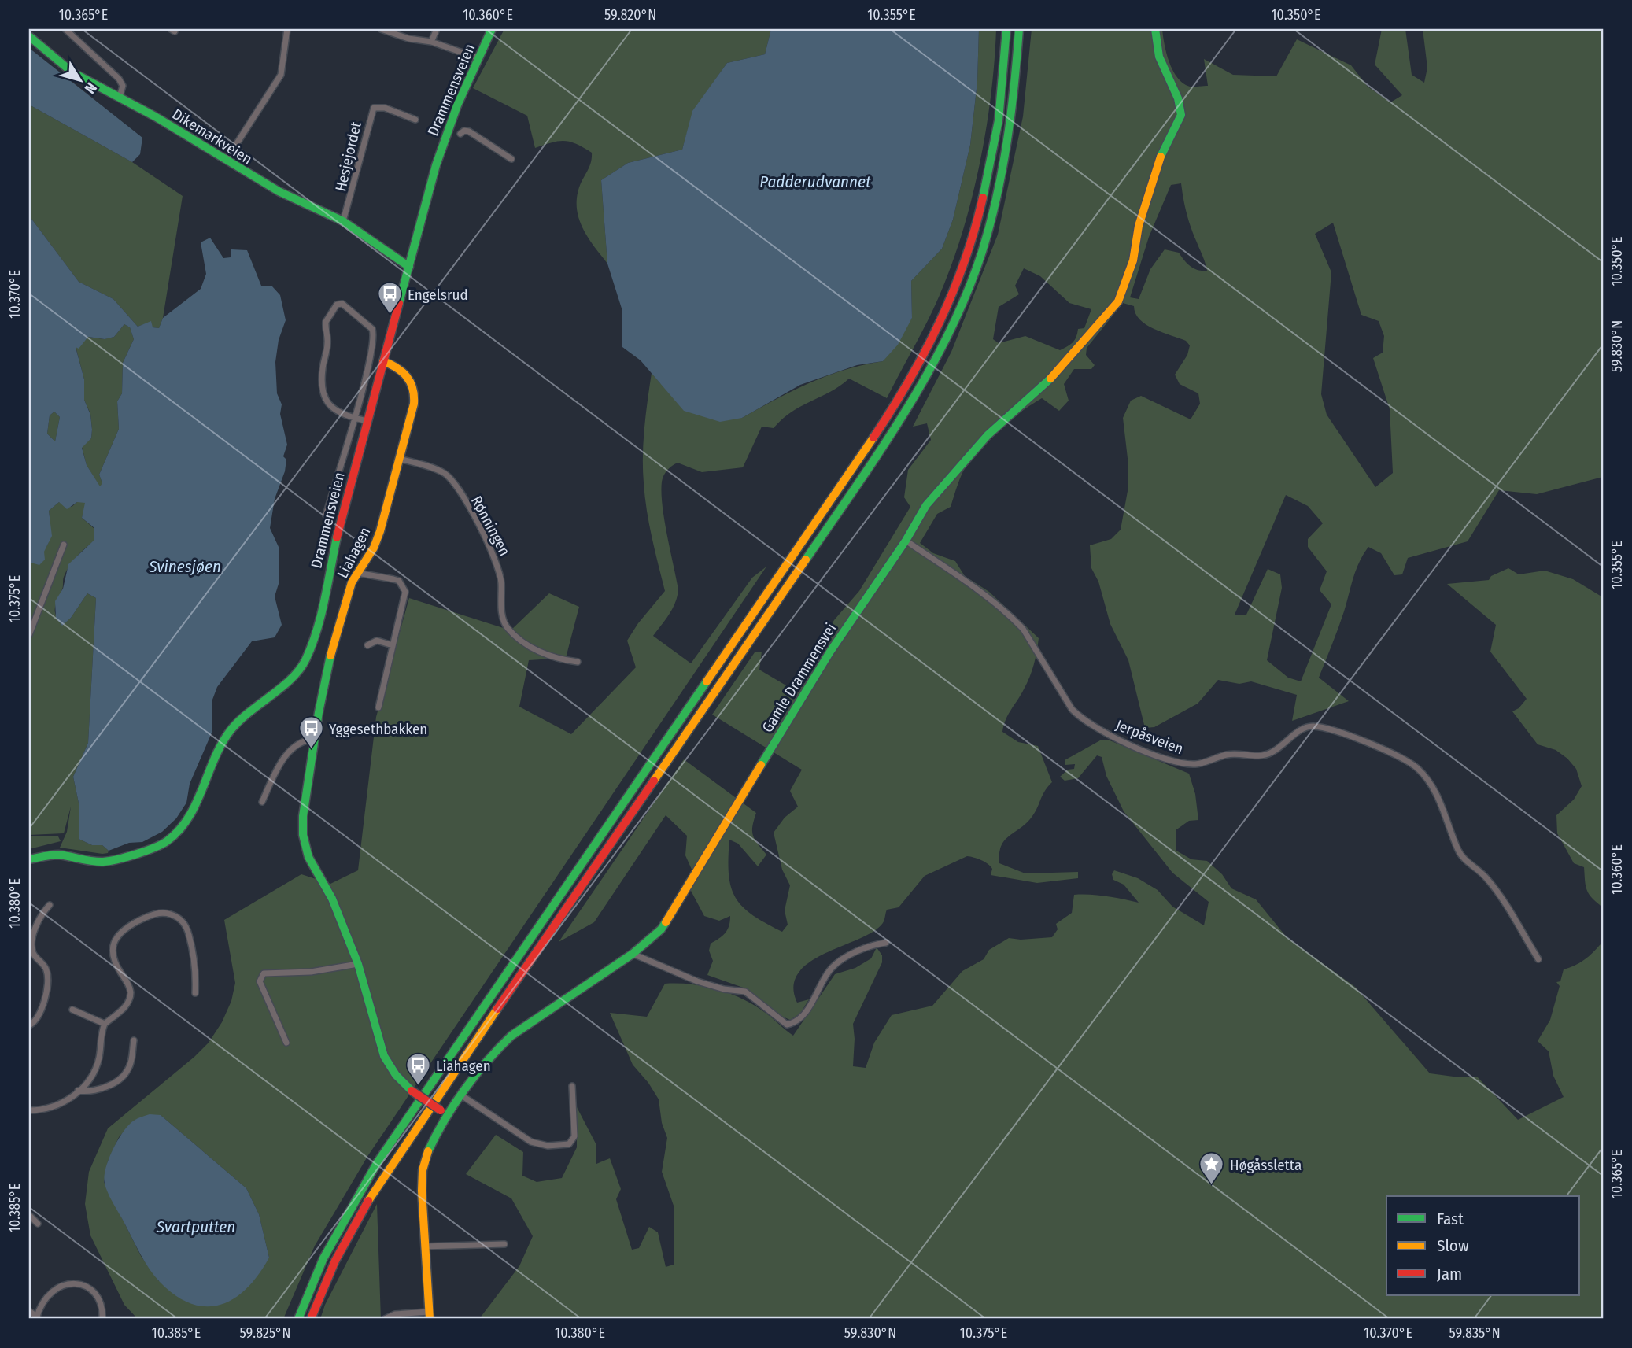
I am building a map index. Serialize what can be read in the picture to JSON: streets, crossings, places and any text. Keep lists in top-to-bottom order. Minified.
{"streets":{"main road":["Drammensveien","Dikemarkveien","Liahagen","Gamle Drammensvei"],"street":["Hesjejordet","Rønningen","Jerpåsveien"]},"crossings":[["Drammensveien","Dikemarkveien"],["Drammensveien","Liahagen"],["Dikemarkveien","Hesjejordet"],["Rønningen","Liahagen"],["Liahagen","Gamle Drammensvei"],["Gamle Drammensvei","Jerpåsveien"]],"water":["Padderudvannet","Svinesjøen","Svartputten"],"places":{"bus stop":["Engelsrud","Yggesethbakken","Liahagen"],"place":["Høgåssletta"]},"legend":["Fast","Slow","Jam"],"north":"bottom right","coordinates":["10.365°E","10.360°E","59.820°N","10.355°E","10.350°E","10.370°E","59.830°N","10.375°E","10.380°E","10.385°E","59.825°N","59.835°N"]}
